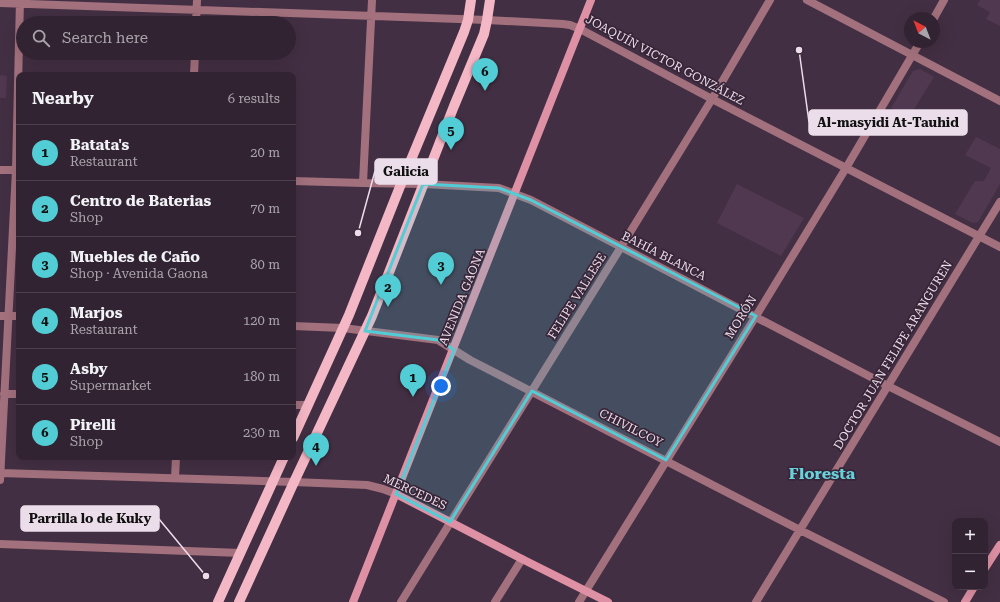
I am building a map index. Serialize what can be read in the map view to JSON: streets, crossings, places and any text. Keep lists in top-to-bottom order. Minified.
{"streets":{"main road":["AVENIDA GAONA","MERCEDES"],"street":["JOAQUÍN VICTOR GONZÁLEZ","BAHÍA BLANCA","FELIPE VALLESE","MORÓN","DOCTOR JUAN FELIPE ARANGUREN","CHIVILCOY"]},"crossings":[["JOAQUÍN VICTOR GONZÁLEZ","FELIPE VALLESE"],["JOAQUÍN VICTOR GONZÁLEZ","AVENIDA GAONA"],["JOAQUÍN VICTOR GONZÁLEZ","MORÓN"],["JOAQUÍN VICTOR GONZÁLEZ","DOCTOR JUAN FELIPE ARANGUREN"],["BAHÍA BLANCA","FELIPE VALLESE"],["BAHÍA BLANCA","AVENIDA GAONA"],["BAHÍA BLANCA","MORÓN"],["BAHÍA BLANCA","DOCTOR JUAN FELIPE ARANGUREN"],["FELIPE VALLESE","CHIVILCOY"],["FELIPE VALLESE","MERCEDES"],["AVENIDA GAONA","CHIVILCOY"],["AVENIDA GAONA","MERCEDES"],["MORÓN","CHIVILCOY"],["MORÓN","MERCEDES"],["DOCTOR JUAN FELIPE ARANGUREN","CHIVILCOY"]],"districts":["Floresta"],"places":["Al-masyidi At-Tauhid","Galicia","Parrilla lo de Kuky"],"north":"top left","page":{"search":"Search here","pins":["6","5","3","2","1","4"],"heading":["Nearby","6 results"],"list":[{"mark":"1","name":"Batata's","note":"Restaurant","value":"20 m"},{"mark":"2","name":"Centro de Baterias","note":"Shop","value":"70 m"},{"mark":"3","name":"Muebles de Caño","note":"Shop · Avenida Gaona","value":"80 m"},{"mark":"4","name":"Marjos","note":"Restaurant","value":"120 m"},{"mark":"5","name":"Asby","note":"Supermarket","value":"180 m"},{"mark":"6","name":"Pirelli","note":"Shop","value":"230 m"}],"map_buttons":["+","−"]}}
